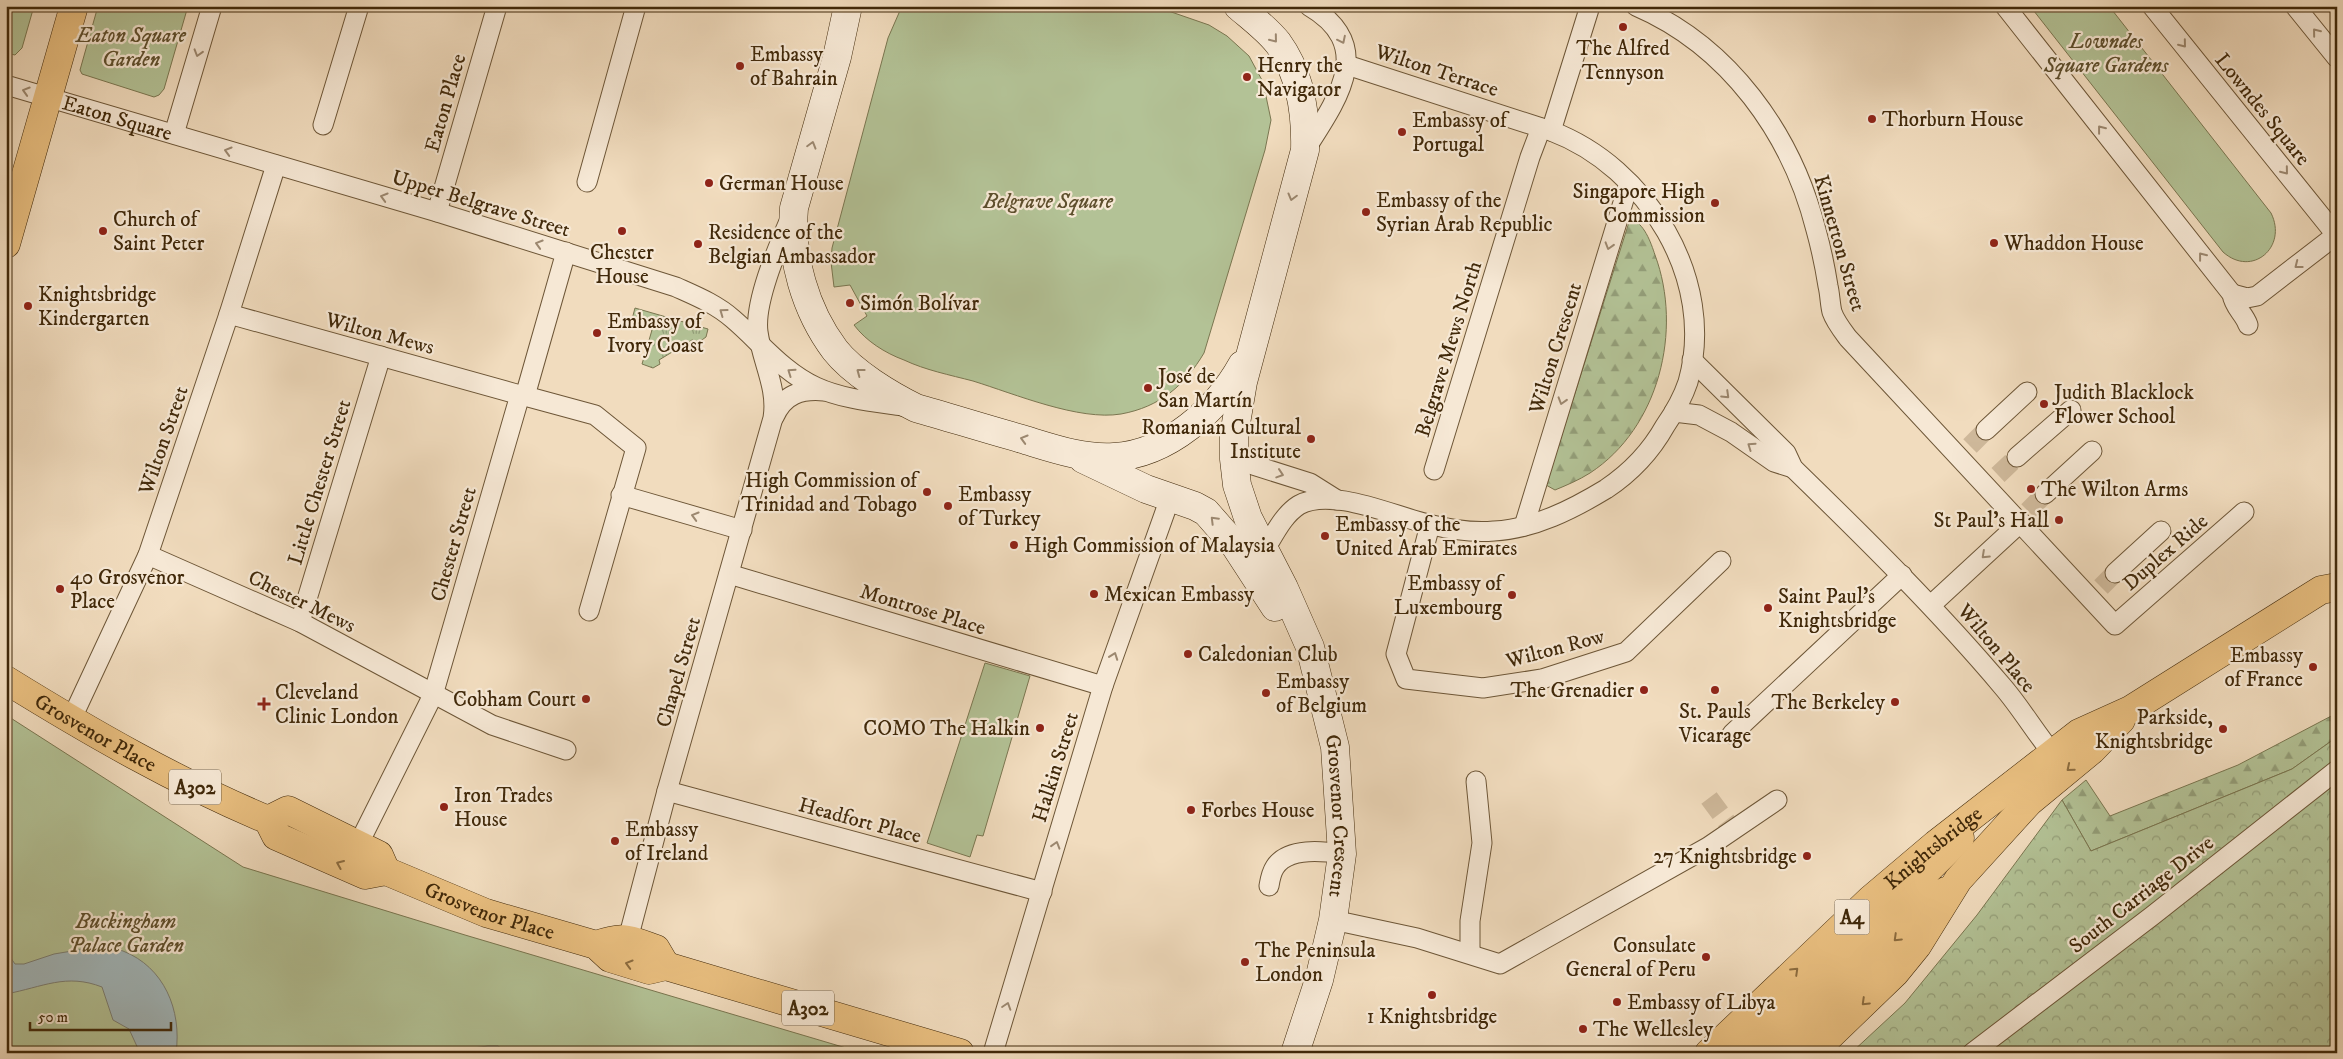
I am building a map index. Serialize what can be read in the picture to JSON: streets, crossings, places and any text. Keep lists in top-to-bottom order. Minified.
{"streets":{"main road":["Eaton Square","Grosvenor Place","A302","Grosvenor Crescent","Knightsbridge","A4"],"street":["Wilton Terrace","Eaton Place","Lowndes Square","Upper Belgrave Street","Kinnerton Street","Wilton Mews","Wilton Crescent","Belgrave Mews North","Wilton Street","Little Chester Street","Chester Street","Duplex Ride","Chester Mews","Montrose Place","Wilton Row","Wilton Place","Chapel Street","Halkin Street","Headfort Place","South Carriage Drive"]},"crossings":[["Wilton Terrace","Belgrave Mews North"],["Eaton Place","Upper Belgrave Street"],["Eaton Square","Upper Belgrave Street"],["Upper Belgrave Street","Wilton Street"],["Upper Belgrave Street","Chester Street"],["Upper Belgrave Street","Chapel Street"],["Kinnerton Street","Duplex Ride"],["Wilton Mews","Wilton Street"],["Wilton Mews","Little Chester Street"],["Wilton Mews","Chester Street"],["Wilton Street","Chester Mews"],["Wilton Street","Grosvenor Place"],["Little Chester Street","Chester Mews"],["Chester Street","Chester Mews"],["Montrose Place","Chapel Street"],["Montrose Place","Halkin Street"],["Wilton Place","Knightsbridge"],["Chapel Street","Headfort Place"],["Halkin Street","Grosvenor Crescent"],["Halkin Street","Headfort Place"],["Knightsbridge","A4"]],"one_way":["Upper Belgrave Street","Wilton Crescent","Halkin Street"],"parks":["Eaton Square Garden","Lowndes Square Gardens","Belgrave Square","Buckingham Palace Garden"],"places":{"other":["The Alfred Tennyson","Embassy of Bahrain","Henry the Navigator","Thorburn House","Embassy of Portugal","German House","Singapore High Commission","Embassy of the Syrian Arab Republic","Church of Saint Peter","Chester House","Whaddon House","Residence of the Belgian Ambassador","Simón Bolívar","Knightsbridge Kindergarten","Embassy of Ivory Coast","José de San Martín","Judith Blacklock Flower School","Romanian Cultural Institute","The Wilton Arms","High Commission of Trinidad and Tobago","Embassy of Turkey","St Paul's Hall","Embassy of the United Arab Emirates","High Commission of Malaysia","40 Grosvenor Place","Mexican Embassy","Embassy of Luxembourg","Saint Paul's Knightsbridge","Caledonian Club","Embassy of France","The Grenadier","St. Pauls Vicarage","Embassy of Belgium","Cobham Court","The Berkeley","COMO The Halkin","Parkside, Knightsbridge","Iron Trades House","Forbes House","Embassy of Ireland","27 Knightsbridge","Consulate General of Peru","The Peninsula London","1 Knightsbridge","Embassy of Libya","The Wellesley"],"health":["Cleveland Clinic London"]},"scale_bar":"50 m"}
